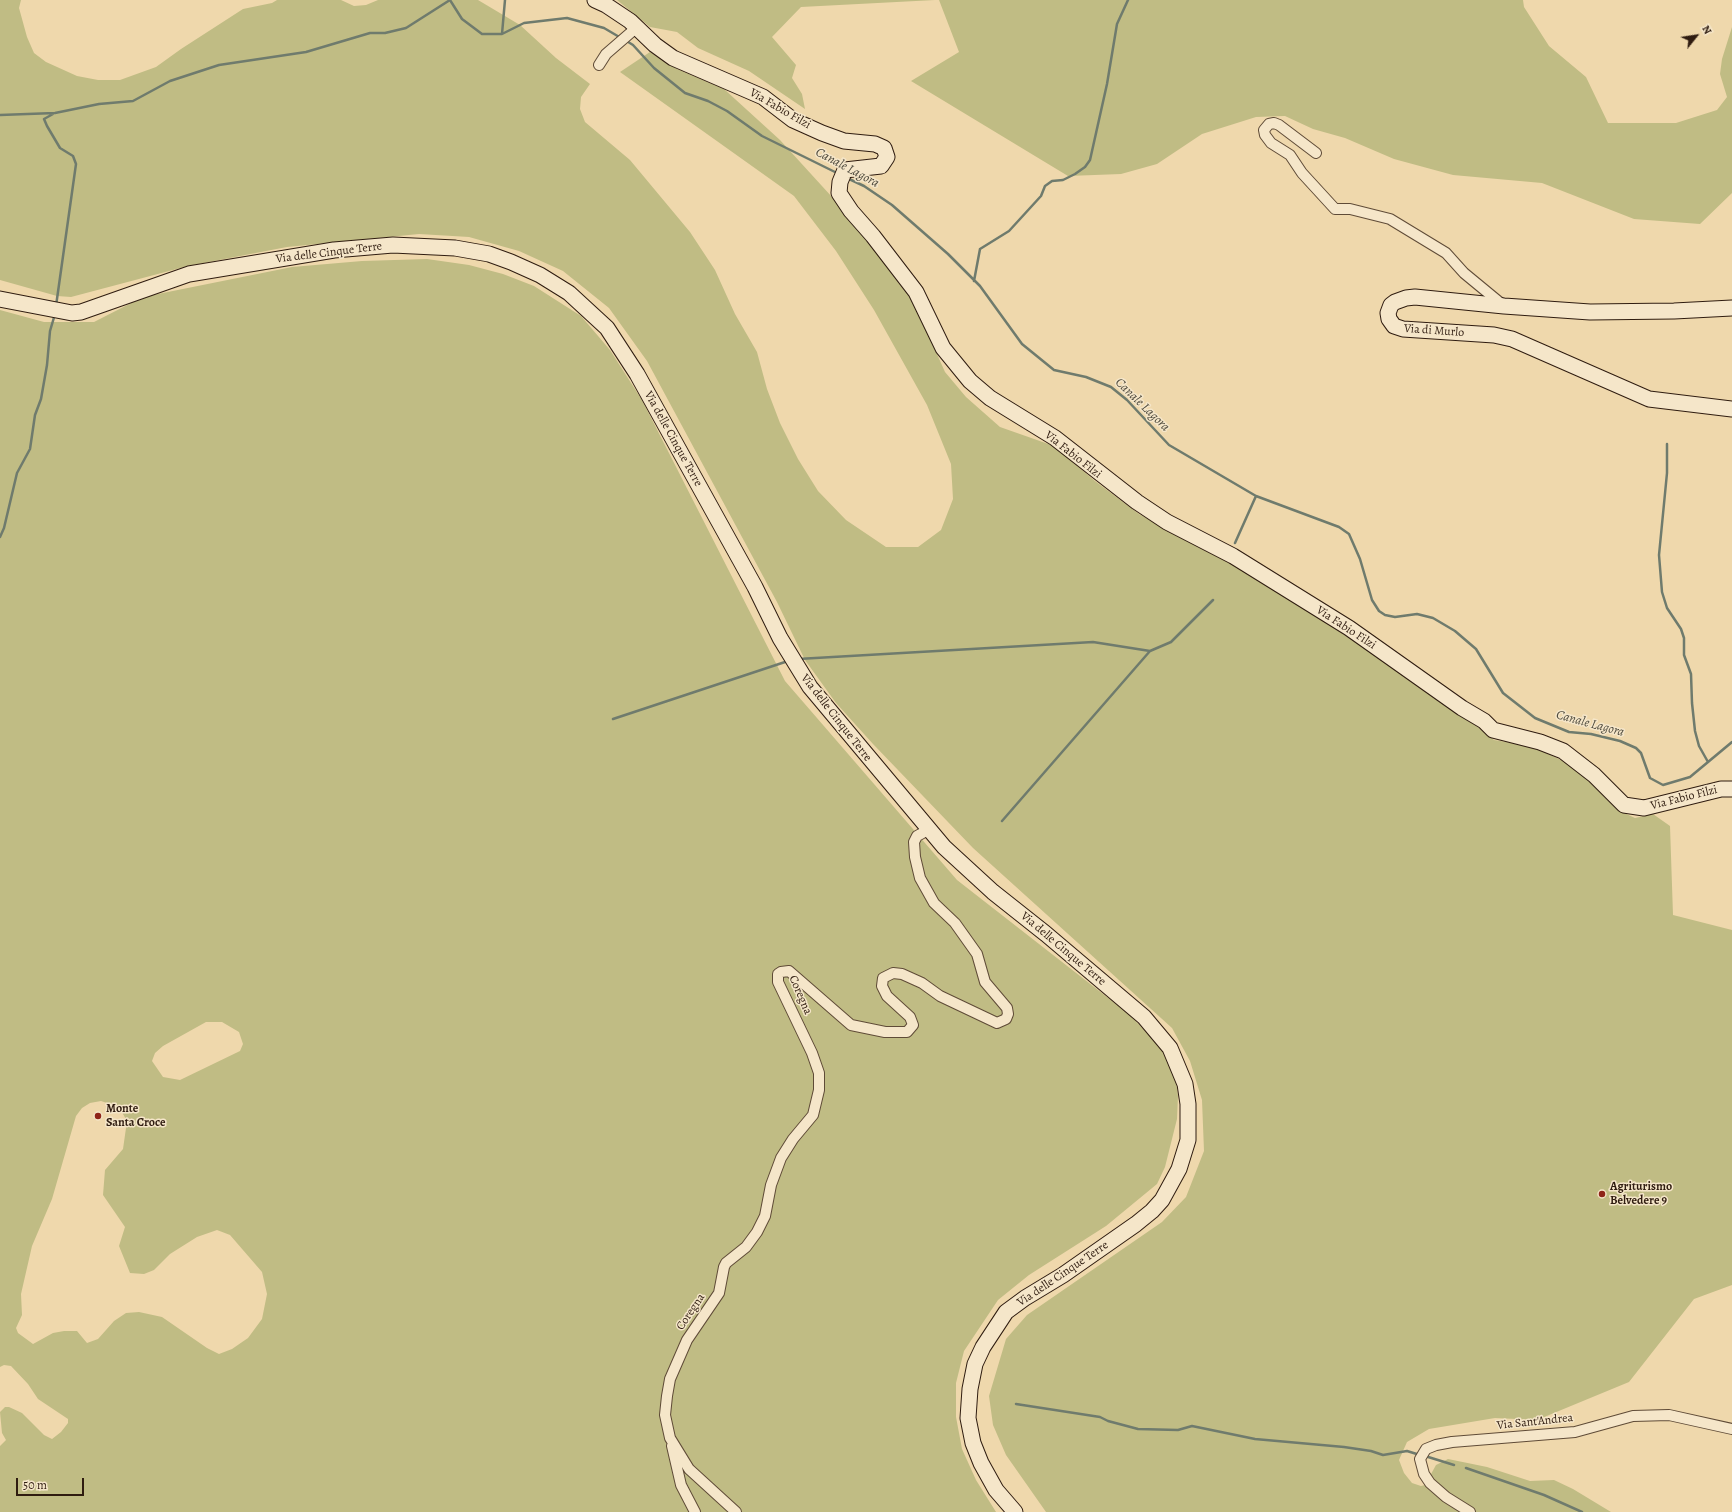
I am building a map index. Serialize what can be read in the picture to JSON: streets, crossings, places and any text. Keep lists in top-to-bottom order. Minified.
{"streets":{"street":["Via Fabio Filzi","Via delle Cinque Terre","Via di Murlo","Coregna","Via Sant'Andrea"]},"crossings":[["Via delle Cinque Terre","Coregna"]],"water":["Canale Lagora"],"places":["Monte Santa Croce","Agriturismo Belvedere 9"],"scale_bar":"50 m","north":"top right"}
